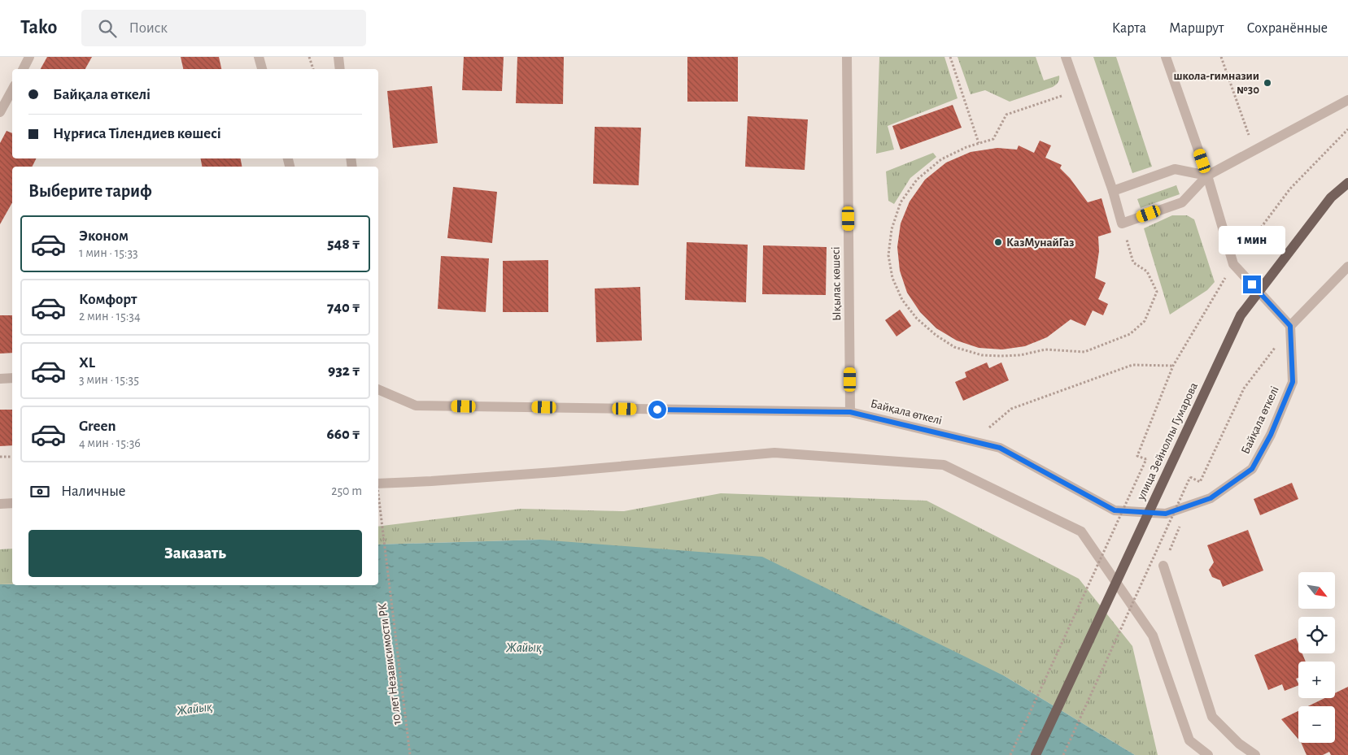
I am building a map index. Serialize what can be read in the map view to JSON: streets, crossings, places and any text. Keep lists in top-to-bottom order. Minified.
{"streets":{"main road":["улица Зейноллы Гумарова"],"street":["Ықылас көшесі","Байқала өткелі"],"path":["10 лет Независимости РК"]},"crossings":[["Ықылас көшесі","Байқала өткелі"]],"water":["Жайық"],"places":["школа-гимназии №30","КазМунайГаз"],"north":"bottom right","page":{"header":"Tako","search":"Поиск","nav":["Карта","Маршрут","Сохранённые"],"banner":["Байқала өткелі","Нұрғиса Тілендиев көшесі"],"heading":"Выберите тариф","list":[{"name":"Эконом","note":"1 мин · 15:33","value":"548 ₸"},{"name":"Комфорт","note":"2 мин · 15:34","value":"740 ₸"},{"name":"XL","note":"3 мин · 15:35","value":"932 ₸"},{"name":"Green","note":"4 мин · 15:36","value":"660 ₸"}],"bubble":"1 мин","pay":["Наличные","250 m"],"buttons":"Заказать","map_buttons":["+","−"]}}
